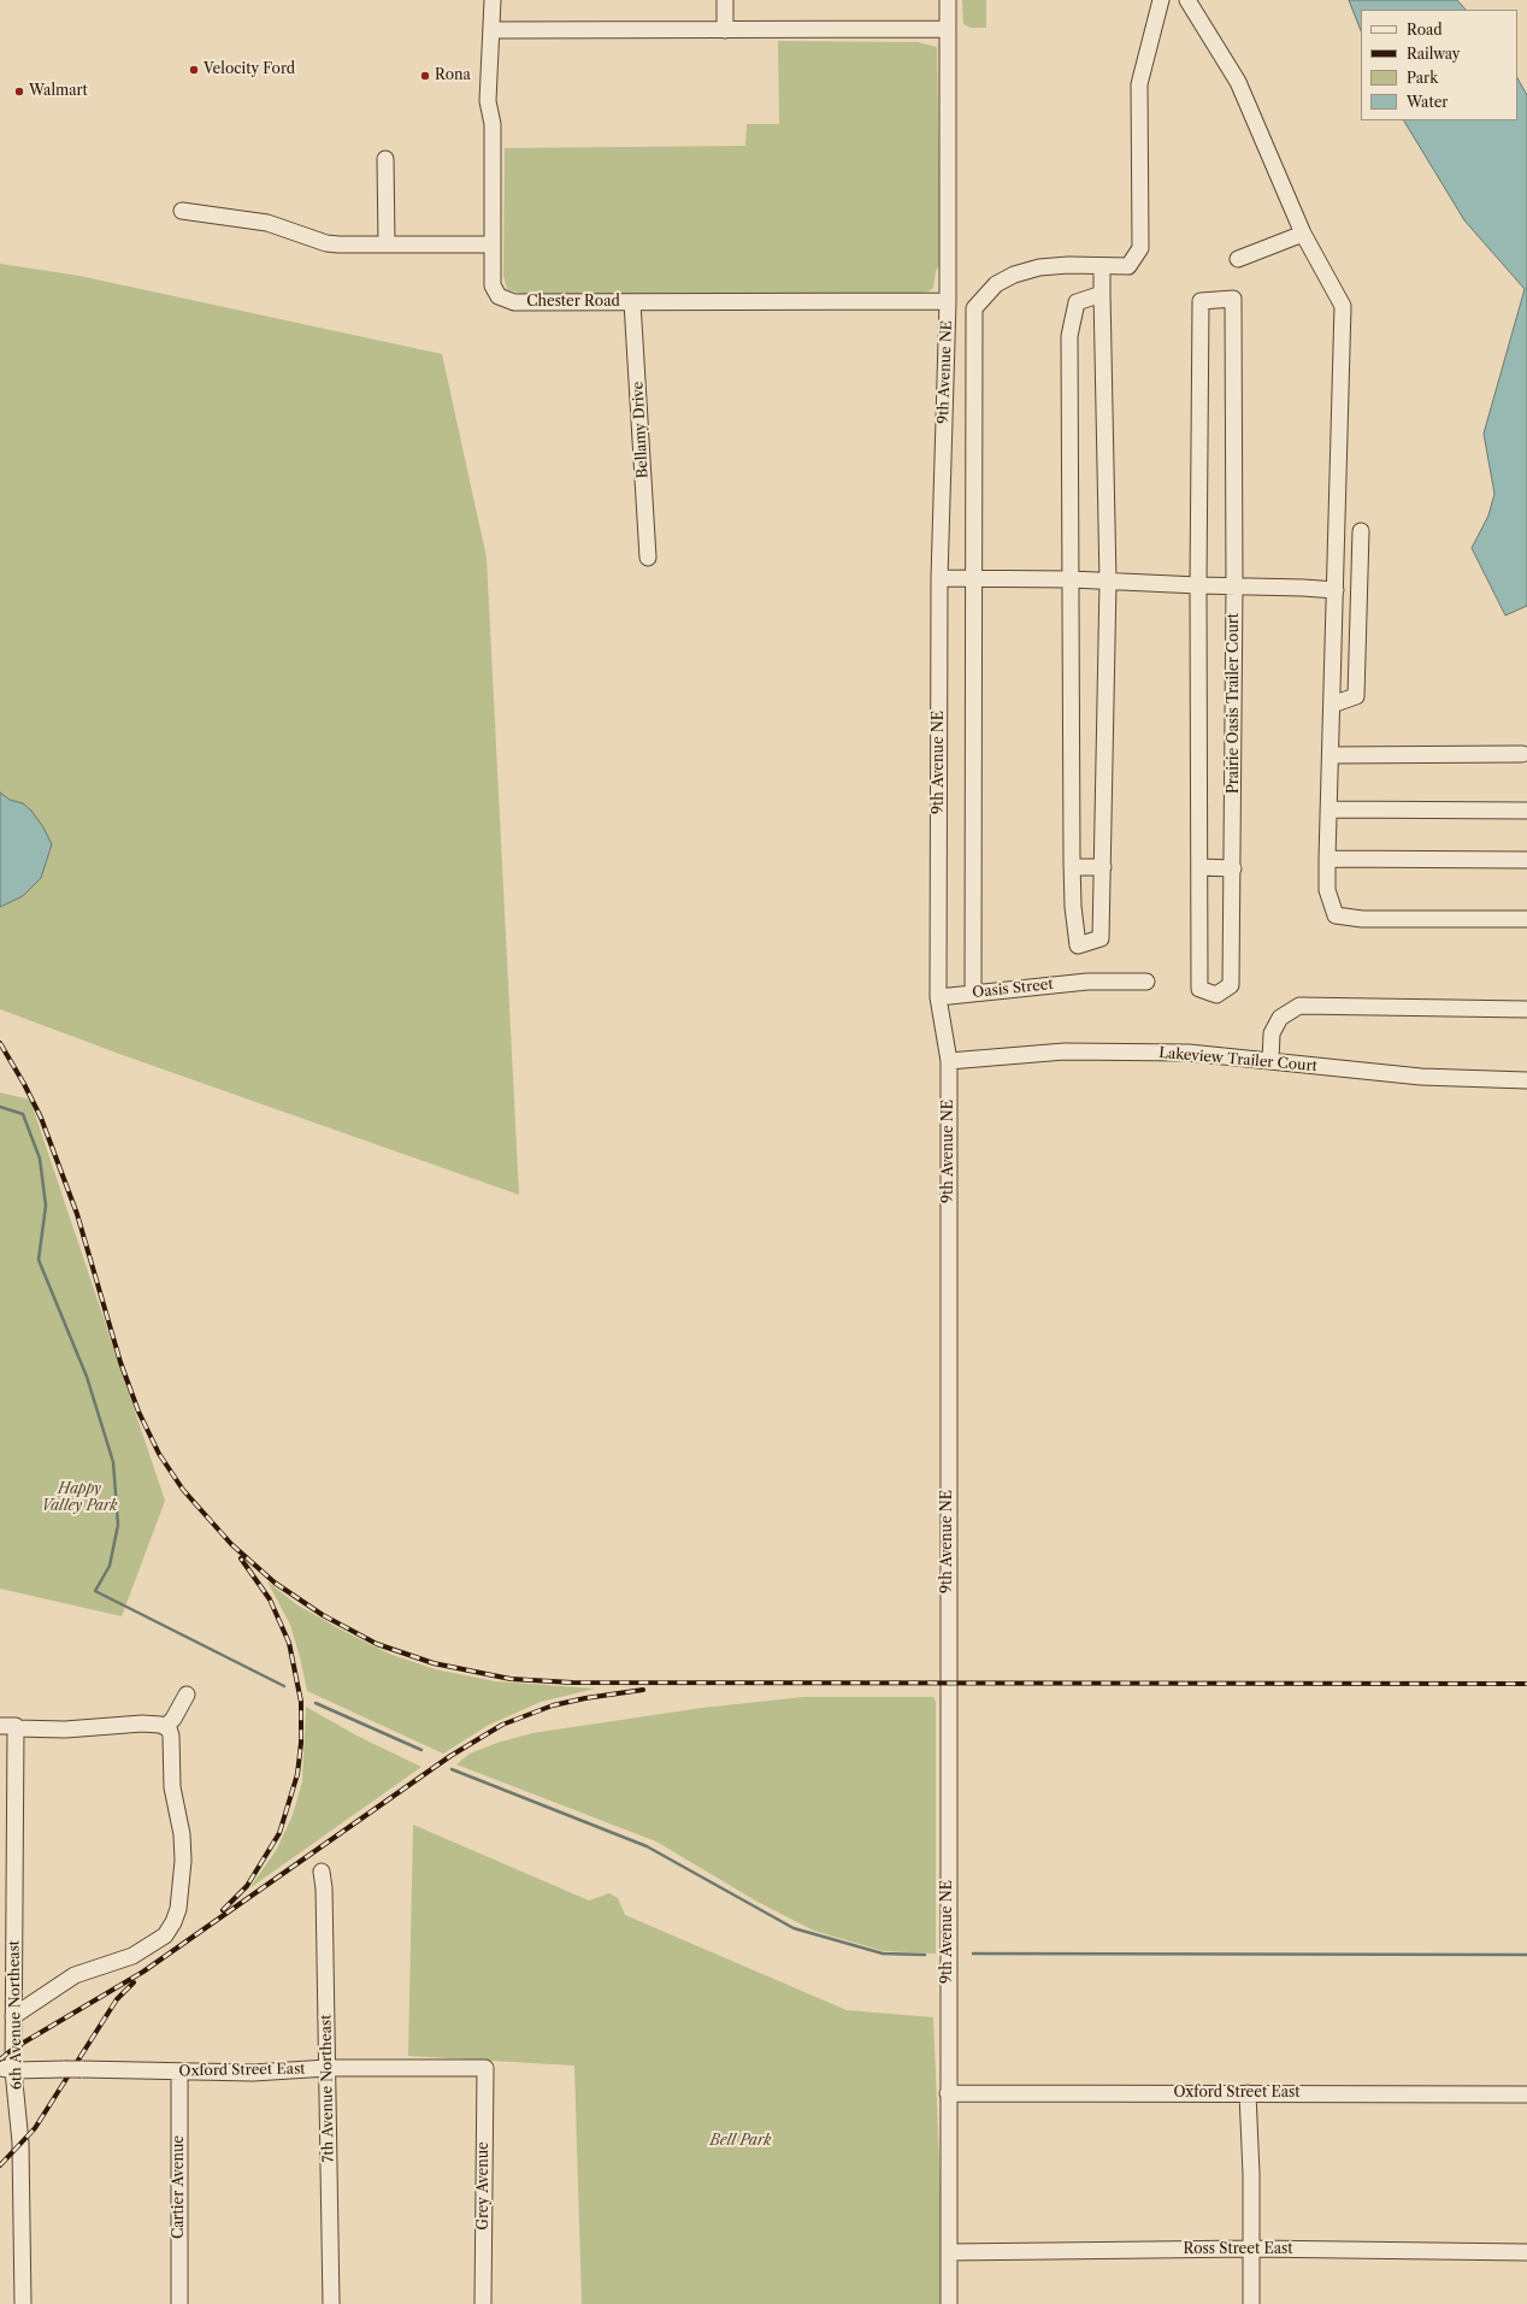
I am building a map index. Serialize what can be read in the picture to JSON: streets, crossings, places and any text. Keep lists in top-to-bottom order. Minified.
{"streets":{"street":["Chester Road","9th Avenue NE","Bellamy Drive","Prairie Oasis Trailer Court","Oasis Street","Lakeview Trailer Court","6th Avenue Northeast","Oxford Street East","7th Avenue Northeast","Grey Avenue","Cartier Avenue","Ross Street East"]},"crossings":[["Chester Road","9th Avenue NE"],["Chester Road","Bellamy Drive"],["9th Avenue NE","Oasis Street"],["9th Avenue NE","Lakeview Trailer Court"],["9th Avenue NE","Oxford Street East"],["9th Avenue NE","Ross Street East"],["6th Avenue Northeast","Oxford Street East"],["Oxford Street East","7th Avenue Northeast"],["Oxford Street East","Grey Avenue"],["Oxford Street East","Cartier Avenue"]],"parks":["Happy Valley Park","Bell Park"],"places":["Velocity Ford","Rona","Walmart"],"legend":["Road","Railway","Park","Water"]}
